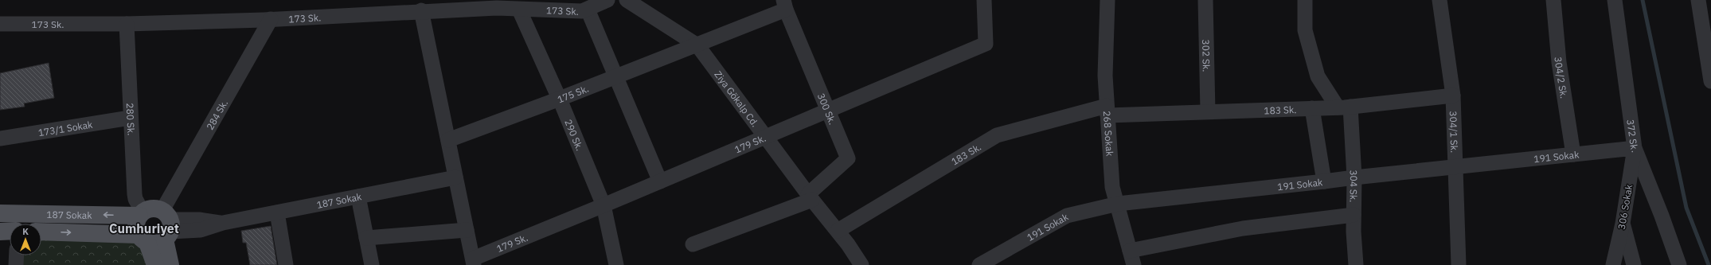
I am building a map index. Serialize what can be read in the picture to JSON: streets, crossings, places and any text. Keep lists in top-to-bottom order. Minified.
{"streets":{"main road":["187 Sokak"],"street":["173 Sk.","302 Sk.","304/2 Sk.","175 Sk.","Ziya Gökalp Cd.","300 Sk.","183 Sk.","284 Sk.","280 Sk.","173/1 Sokak","304/1 Sk.","268 Sokak","290 Sk.","372 Sk.","179 Sk.","191 Sokak","304 Sk.","306 Sokak"]},"crossings":[["173 Sk.","284 Sk."],["173 Sk.","280 Sk."],["173 Sk.","290 Sk."],["302 Sk.","183 Sk."],["304/2 Sk.","191 Sokak"],["175 Sk.","Ziya Gökalp Cd."],["175 Sk.","290 Sk."],["Ziya Gökalp Cd.","300 Sk."],["Ziya Gökalp Cd.","183 Sk."],["Ziya Gökalp Cd.","179 Sk."],["300 Sk.","179 Sk."],["183 Sk.","304/1 Sk."],["183 Sk.","268 Sokak"],["183 Sk.","304 Sk."],["284 Sk.","280 Sk."],["284 Sk.","187 Sokak"],["280 Sk.","173/1 Sokak"],["280 Sk.","187 Sokak"],["304/1 Sk.","191 Sokak"],["268 Sokak","191 Sokak"],["290 Sk.","179 Sk."],["372 Sk.","191 Sokak"],["372 Sk.","306 Sokak"],["191 Sokak","304 Sk."],["191 Sokak","306 Sokak"]],"districts":["Cumhuriyet"],"north":"top"}
